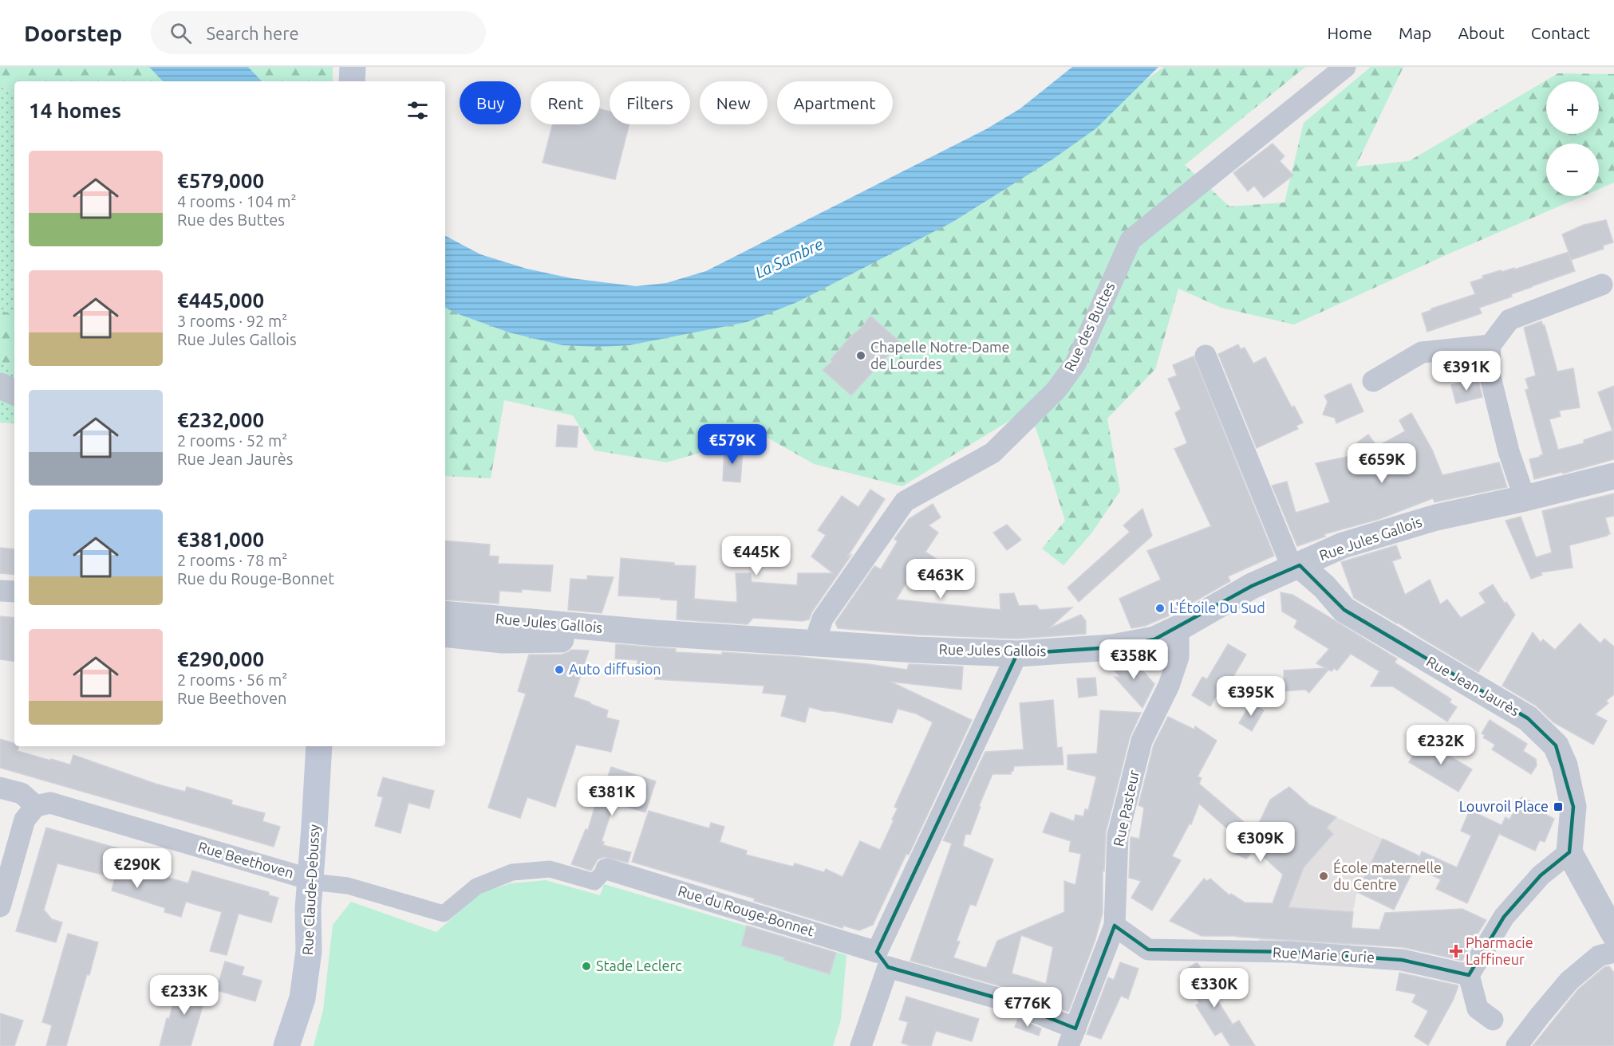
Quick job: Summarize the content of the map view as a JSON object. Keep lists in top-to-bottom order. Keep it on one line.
{"streets":{"main road":["Rue Claude-Debussy"],"street":["Rue des Buttes","Rue Jules Gallois","Rue Jean Jaurès","Rue Pasteur","Rue Beethoven","Rue du Rouge-Bonnet","Rue Marie Curie"]},"crossings":[["Rue des Buttes","Rue Jules Gallois"],["Rue Jules Gallois","Rue Jean Jaurès"],["Rue Jules Gallois","Rue Pasteur"],["Rue Pasteur","Rue du Rouge-Bonnet"],["Rue Pasteur","Rue Marie Curie"],["Rue Beethoven","Rue Claude-Debussy"],["Rue Beethoven","Rue du Rouge-Bonnet"],["Rue Claude-Debussy","Rue du Rouge-Bonnet"]],"water":["La Sambre"],"places":{"other":["Chapelle Notre-Dame de Lourdes","L'Étoile Du Sud","Auto diffusion","École maternelle du Centre","Stade Leclerc"],"transit":["Louvroil Place"],"health":["Pharmacie Laffineur"]},"page":{"header":"Doorstep","search":"Search here","nav":["Home","Map","About","Contact"],"map_buttons":["+","−"],"chip":["Buy","Rent","Filters","New","Apartment"],"heading":"14 homes","list":[{"name":"€579,000","note":"4 rooms · 104 m² · Rue des Buttes"},{"name":"€445,000","note":"3 rooms · 92 m² · Rue Jules Gallois"},{"name":"€232,000","note":"2 rooms · 52 m² · Rue Jean Jaurès"},{"name":"€381,000","note":"2 rooms · 78 m² · Rue du Rouge-Bonnet"},{"name":"€290,000","note":"2 rooms · 56 m² · Rue Beethoven"}],"price":["€391K","€579K","€659K","€445K","€463K","€358K","€395K","€232K","€381K","€309K","€290K","€330K","€233K","€776K"]}}
